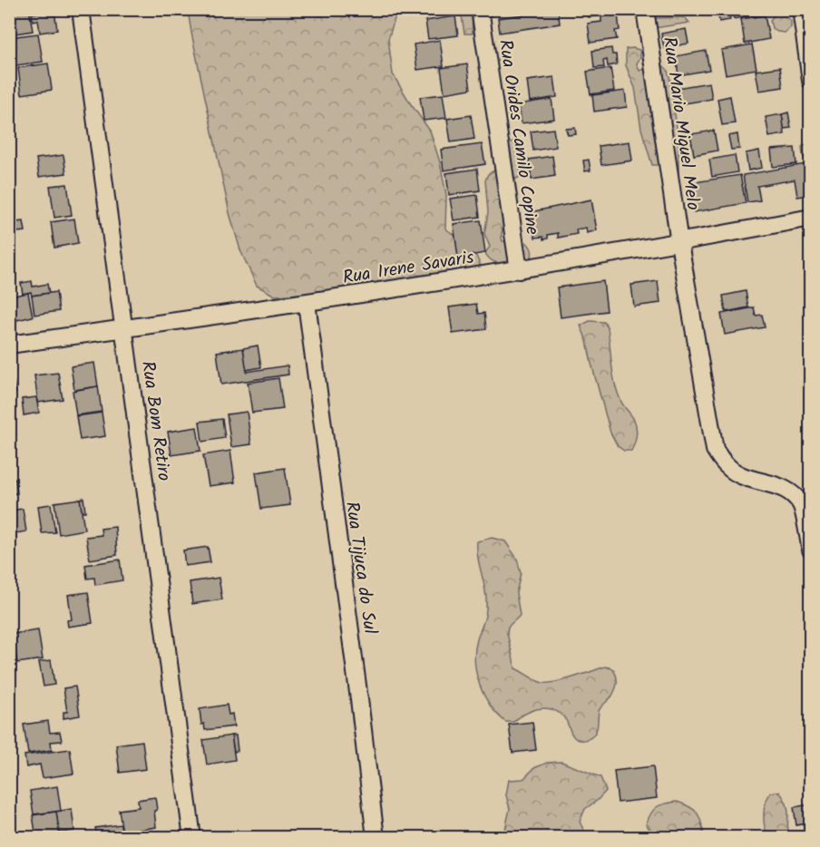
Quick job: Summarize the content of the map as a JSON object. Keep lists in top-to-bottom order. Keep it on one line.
{"streets":{"street":["Rua Mario Miguel Melo","Rua Orides Camilo Copine","Rua Irene Savaris","Rua Bom Retiro","Rua Tijuca do Sul"]},"crossings":[["Rua Mario Miguel Melo","Rua Irene Savaris"],["Rua Orides Camilo Copine","Rua Irene Savaris"],["Rua Irene Savaris","Rua Bom Retiro"],["Rua Irene Savaris","Rua Tijuca do Sul"]]}
